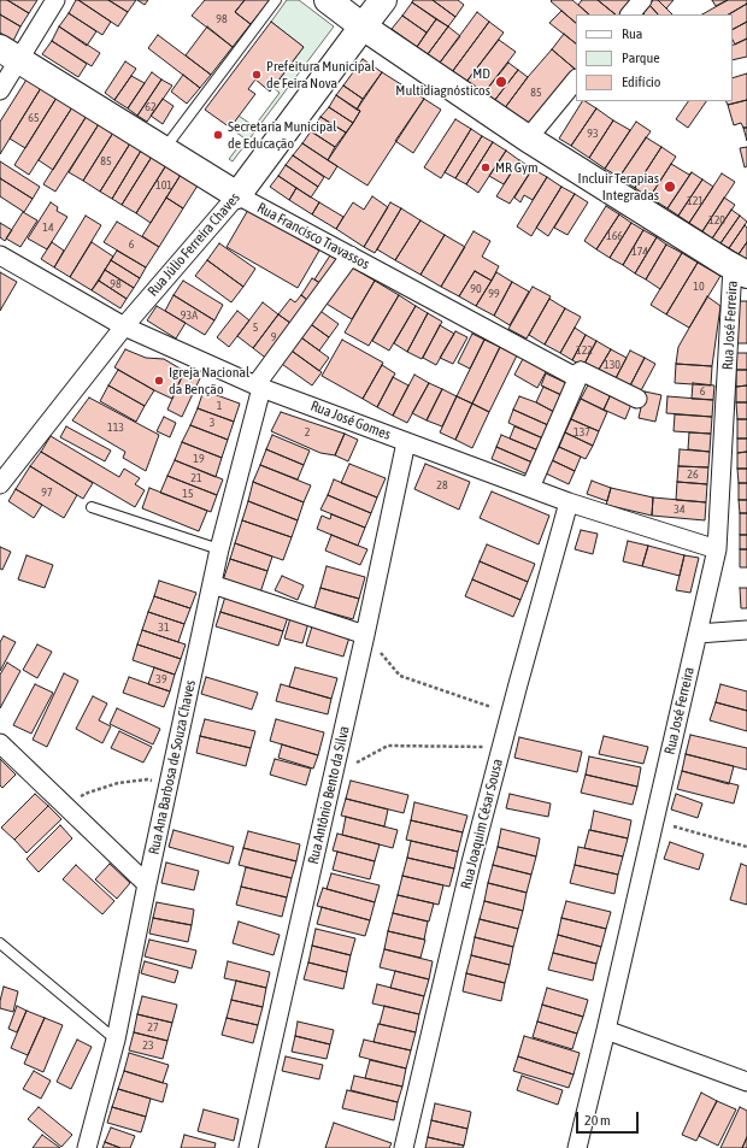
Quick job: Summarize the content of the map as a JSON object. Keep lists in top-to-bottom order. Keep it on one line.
{"streets":{"street":["Rua Francisco Travassos","Rua Júlio Ferreira Chaves","Rua José Ferreira","Rua José Gomes","Rua Ana Barbosa de Souza Chaves","Rua Antônio Bento da Silva","Rua Joaquim César Sousa"]},"crossings":[["Rua Francisco Travassos","Rua Júlio Ferreira Chaves"],["Rua Júlio Ferreira Chaves","Rua José Gomes"],["Rua José Ferreira","Rua José Gomes"],["Rua José Gomes","Rua Ana Barbosa de Souza Chaves"],["Rua José Gomes","Rua Antônio Bento da Silva"],["Rua José Gomes","Rua Joaquim César Sousa"]],"places":["Prefeitura Municipal de Feira Nova","MD Multidiagnósticos","Secretaria Municipal de Educação","MR Gym","Incluir Terapias Integradas","Igreja Nacional da Benção"],"house_numbers":["98","85","62","65","93","85","101","121","120","14","166","6","174","98","10","90","99","93A","5","9","122","130","6","1","3","113","2","137","19","26","21","28","97","15","34","31","39","27","23"],"legend":["Rua","Parque","Edifício"],"scale_bar":"20 m"}
